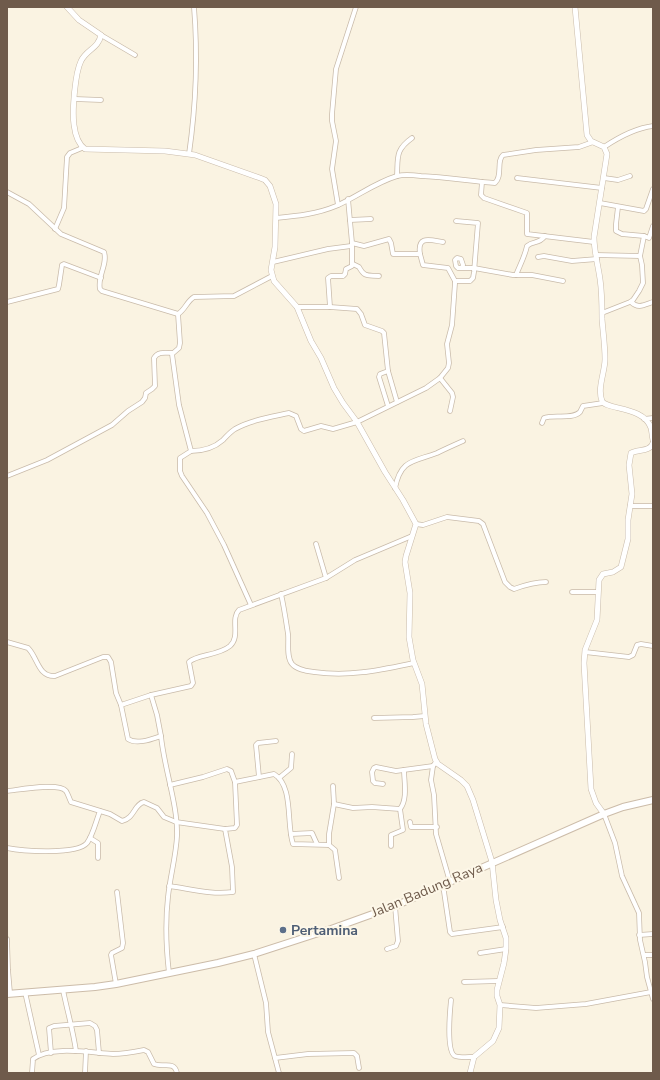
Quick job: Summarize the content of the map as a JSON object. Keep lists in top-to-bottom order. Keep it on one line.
{"streets":{"main road":["Jalan Badung Raya"]},"places":["Pertamina"]}
